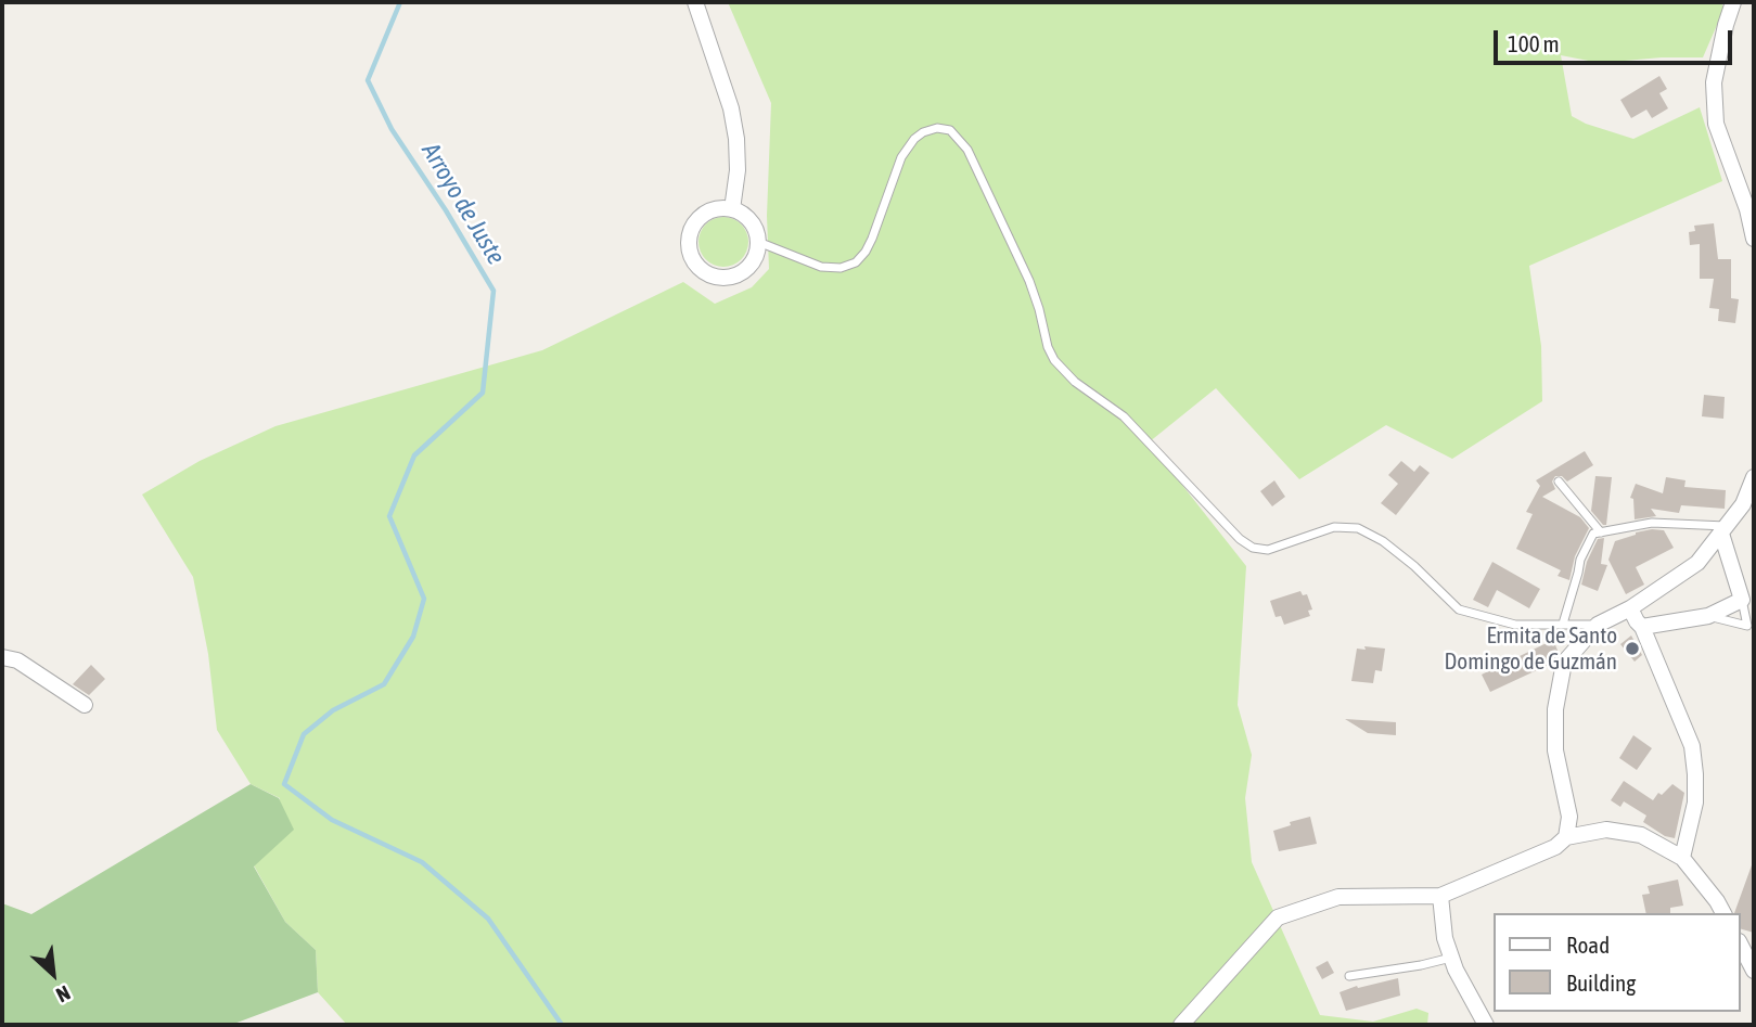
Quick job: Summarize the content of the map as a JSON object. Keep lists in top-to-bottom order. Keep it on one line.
{"water":["Arroyo de Juste"],"places":["Ermita de Santo Domingo de Guzmán"],"legend":["Road","Building"],"scale_bar":"100 m","north":"bottom right"}
